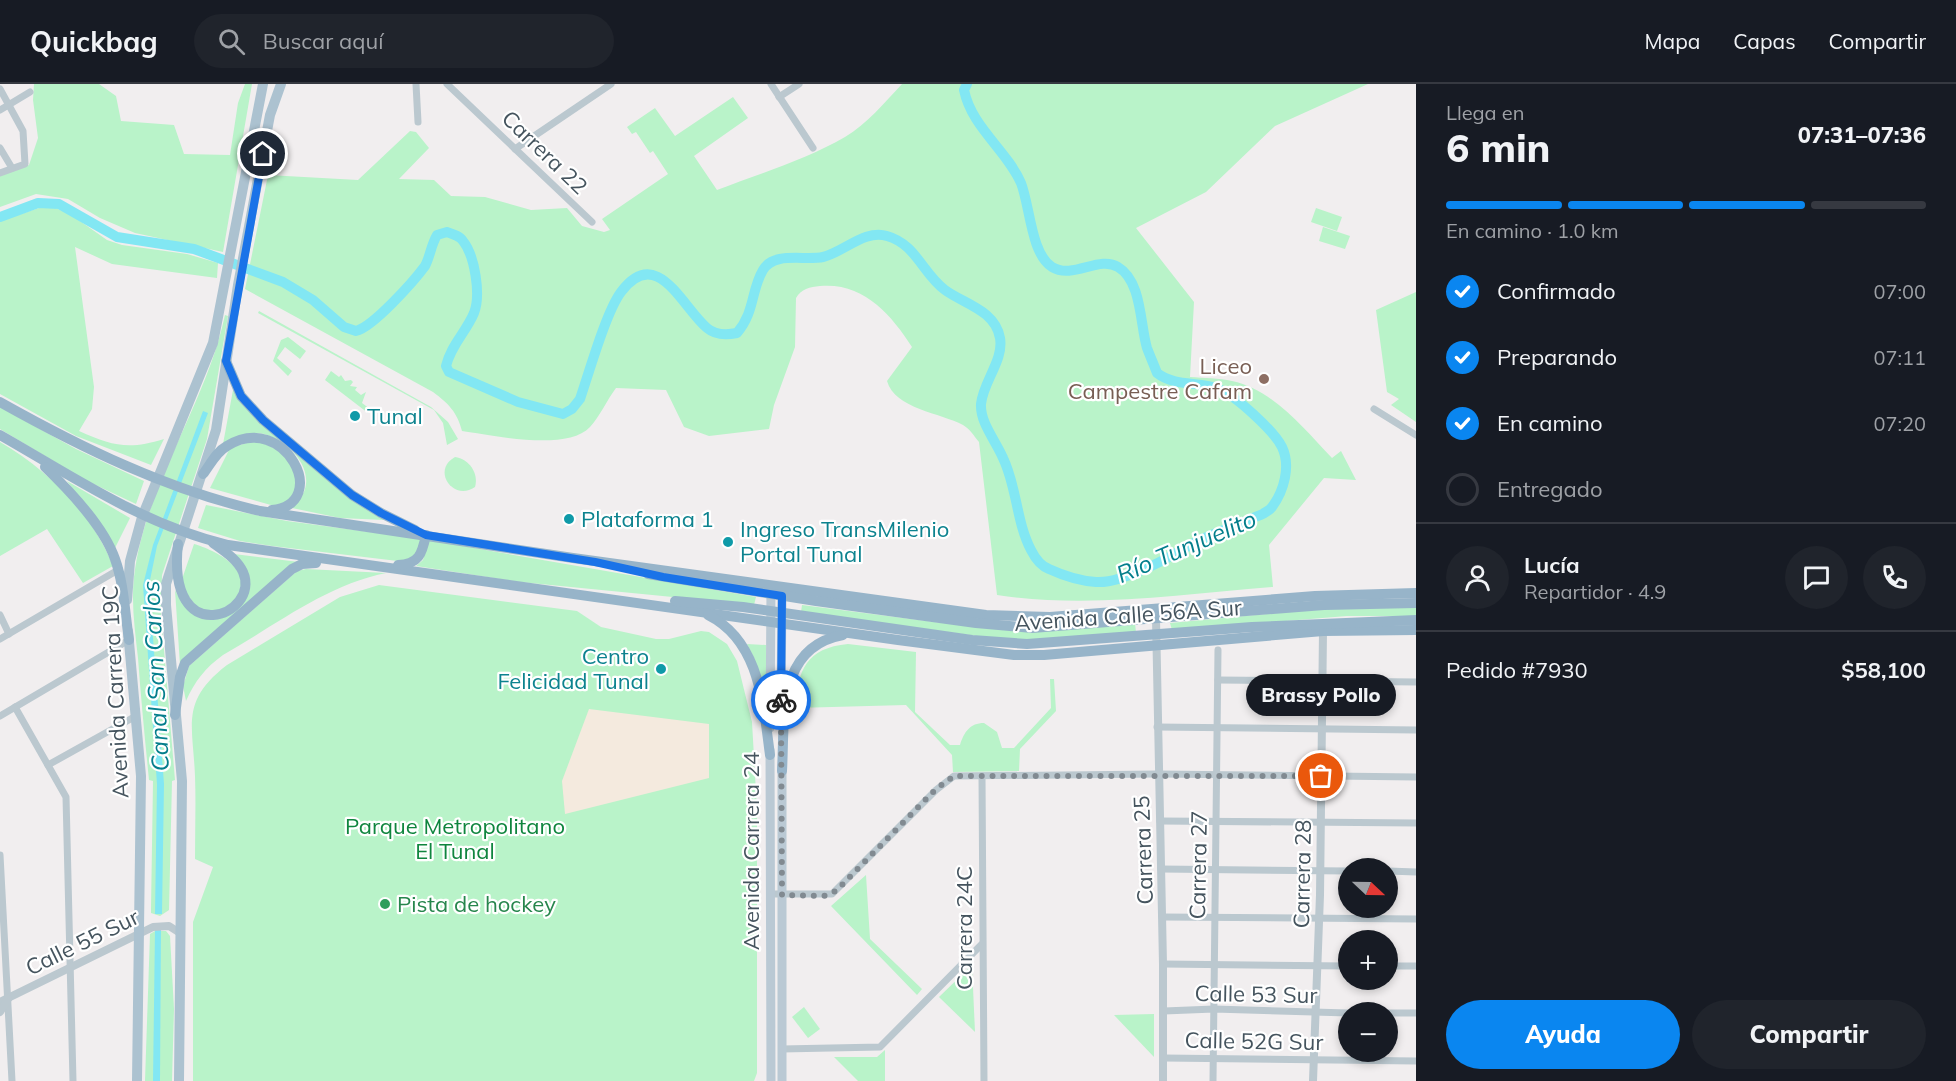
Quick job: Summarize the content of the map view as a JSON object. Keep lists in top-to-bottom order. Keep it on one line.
{"streets":{"highway":["Avenida Calle 56A Sur"],"main road":["Avenida Carrera 19C","Avenida Carrera 24"],"street":["Carrera 22","Carrera 25","Carrera 27","Carrera 28","Carrera 24C","Calle 55 Sur","Calle 53 Sur","Calle 52G Sur"]},"crossings":[["Avenida Calle 56A Sur","Carrera 25"],["Avenida Calle 56A Sur","Avenida Carrera 24"],["Avenida Calle 56A Sur","Carrera 28"],["Avenida Carrera 19C","Calle 55 Sur"],["Carrera 25","Calle 53 Sur"],["Carrera 25","Calle 52G Sur"],["Carrera 27","Calle 53 Sur"],["Carrera 27","Calle 52G Sur"],["Carrera 28","Calle 53 Sur"],["Carrera 28","Calle 52G Sur"]],"water":["Río Tunjuelito","Canal San Carlos"],"parks":["Parque Metropolitano El Tunal"],"places":["Liceo Campestre Cafam","Tunal","Plataforma 1","Ingreso TransMilenio Portal Tunal","Centro Felicidad Tunal","Brassy Pollo","Pista de hockey"],"north":"right","page":{"header":"Quickbag","search":"Buscar aquí","nav":["Mapa","Capas","Compartir"],"heading":["6 min","Llega en","07:31–07:36"],"panel":["Lucía","Repartidor · 4.9","Pedido #7930","$58,100"],"bar":"En camino · 1.0 km","list":[["Confirmado","07:00"],["Preparando","07:11"],["En camino","07:20"],"Entregado"],"bubble":"Brassy Pollo","map_buttons":["+","−"],"buttons":["Ayuda","Compartir"]}}
